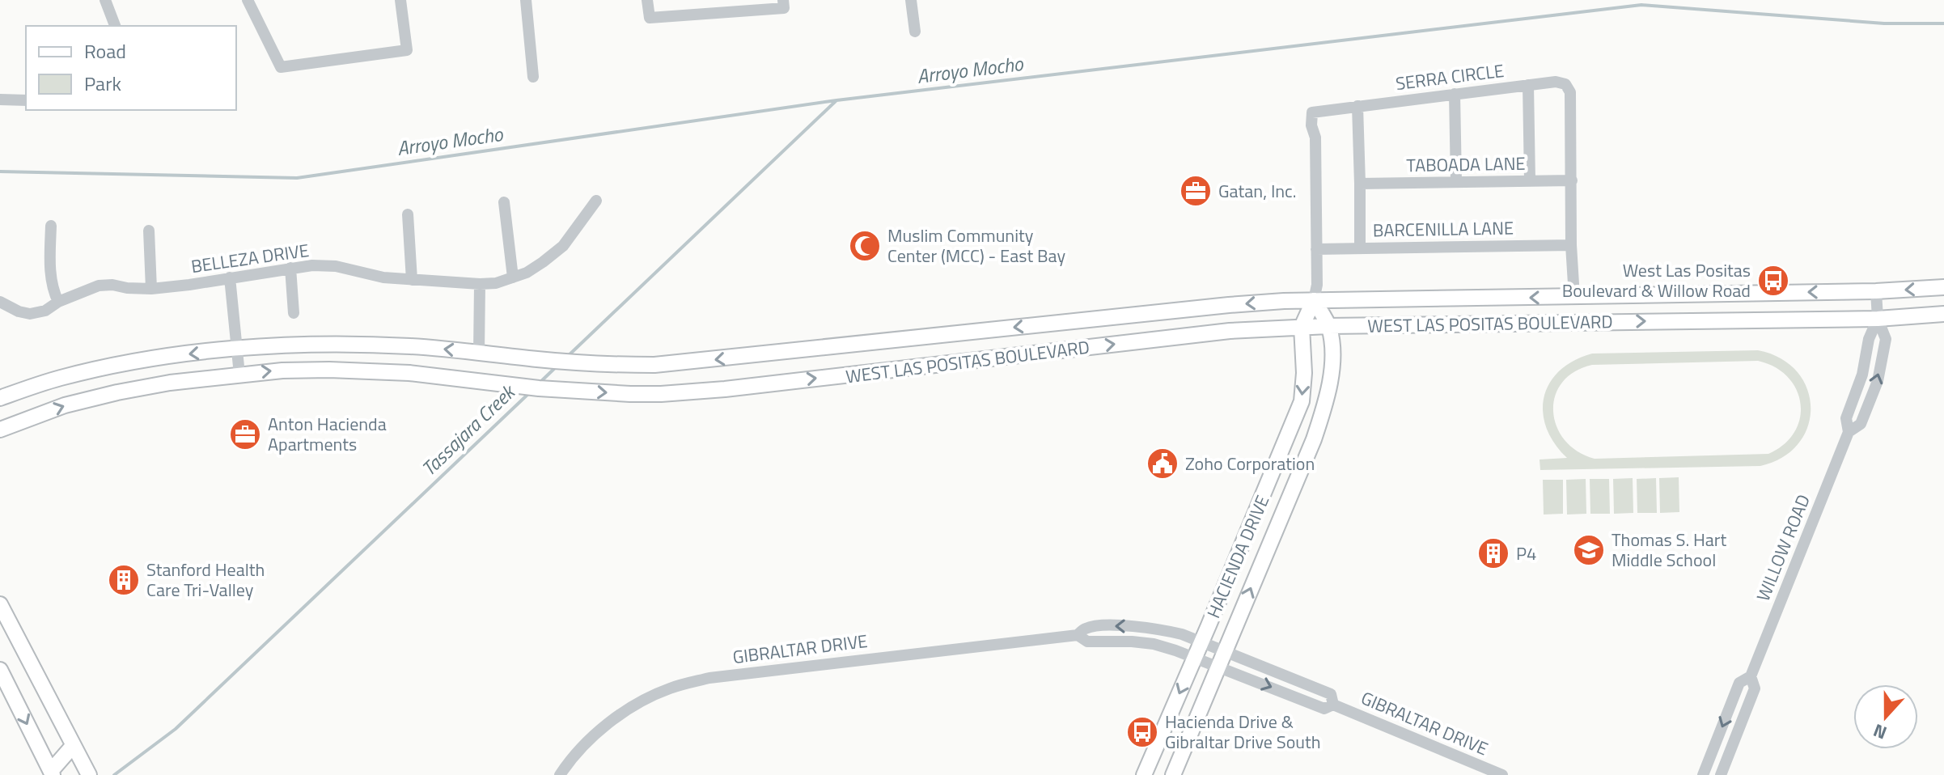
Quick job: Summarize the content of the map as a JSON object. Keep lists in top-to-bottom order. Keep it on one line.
{"streets":{"main road":["WEST LAS POSITAS BOULEVARD","HACIENDA DRIVE"],"street":["SERRA CIRCLE","TABOADA LANE","BARCENILLA LANE","BELLEZA DRIVE","WILLOW ROAD","GIBRALTAR DRIVE"]},"crossings":[["SERRA CIRCLE","TABOADA LANE"],["SERRA CIRCLE","BARCENILLA LANE"],["SERRA CIRCLE","WEST LAS POSITAS BOULEVARD"],["SERRA CIRCLE","HACIENDA DRIVE"],["WEST LAS POSITAS BOULEVARD","WILLOW ROAD"],["WEST LAS POSITAS BOULEVARD","HACIENDA DRIVE"],["HACIENDA DRIVE","GIBRALTAR DRIVE"]],"water":["Arroyo Mocho","Tassajara Creek"],"places":{"office":["Gatan, Inc.","Anton Hacienda Apartments"],"mosque":["Muslim Community Center (MCC) - East Bay"],"bus stop":["West Las Positas Boulevard & Willow Road","Hacienda Drive & Gibraltar Drive South"],"public building":["Zoho Corporation"],"school or university":["Thomas S. Hart Middle School"],"building":["P4","Stanford Health Care Tri-Valley"]},"legend":["Road","Park"],"north":"bottom"}
